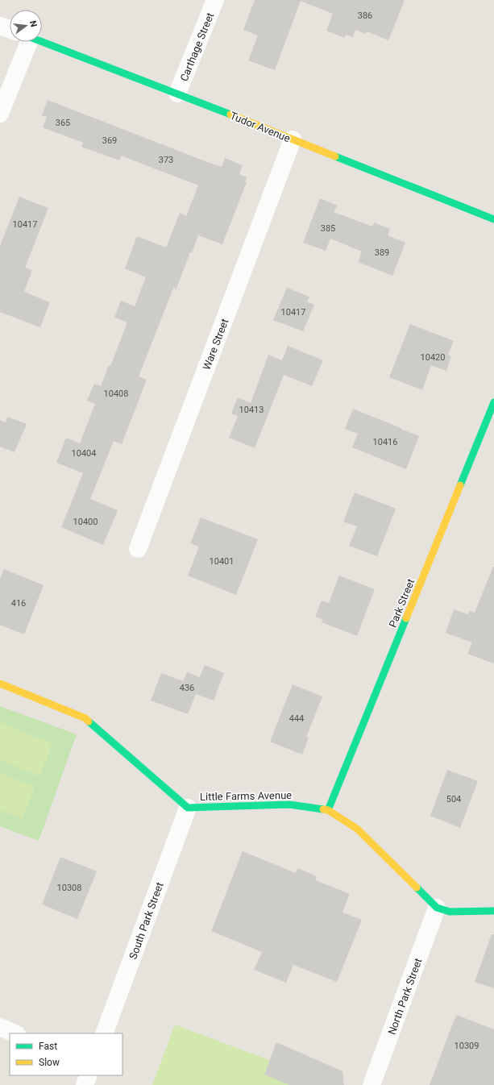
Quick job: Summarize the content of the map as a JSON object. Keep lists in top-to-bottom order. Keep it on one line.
{"streets":{"street":["Carthage Street","Tudor Avenue","Ware Street","Park Street","Little Farms Avenue","South Park Street","North Park Street"]},"crossings":[["Carthage Street","Tudor Avenue"],["Tudor Avenue","Ware Street"],["Park Street","Little Farms Avenue"],["Little Farms Avenue","South Park Street"],["Little Farms Avenue","North Park Street"]],"house_numbers":["386","365","369","373","10417","385","389","10417","10420","10408","10413","10416","10404","10400","10401","416","436","444","504","10308","10309"],"legend":["Fast","Slow"],"north":"right"}
